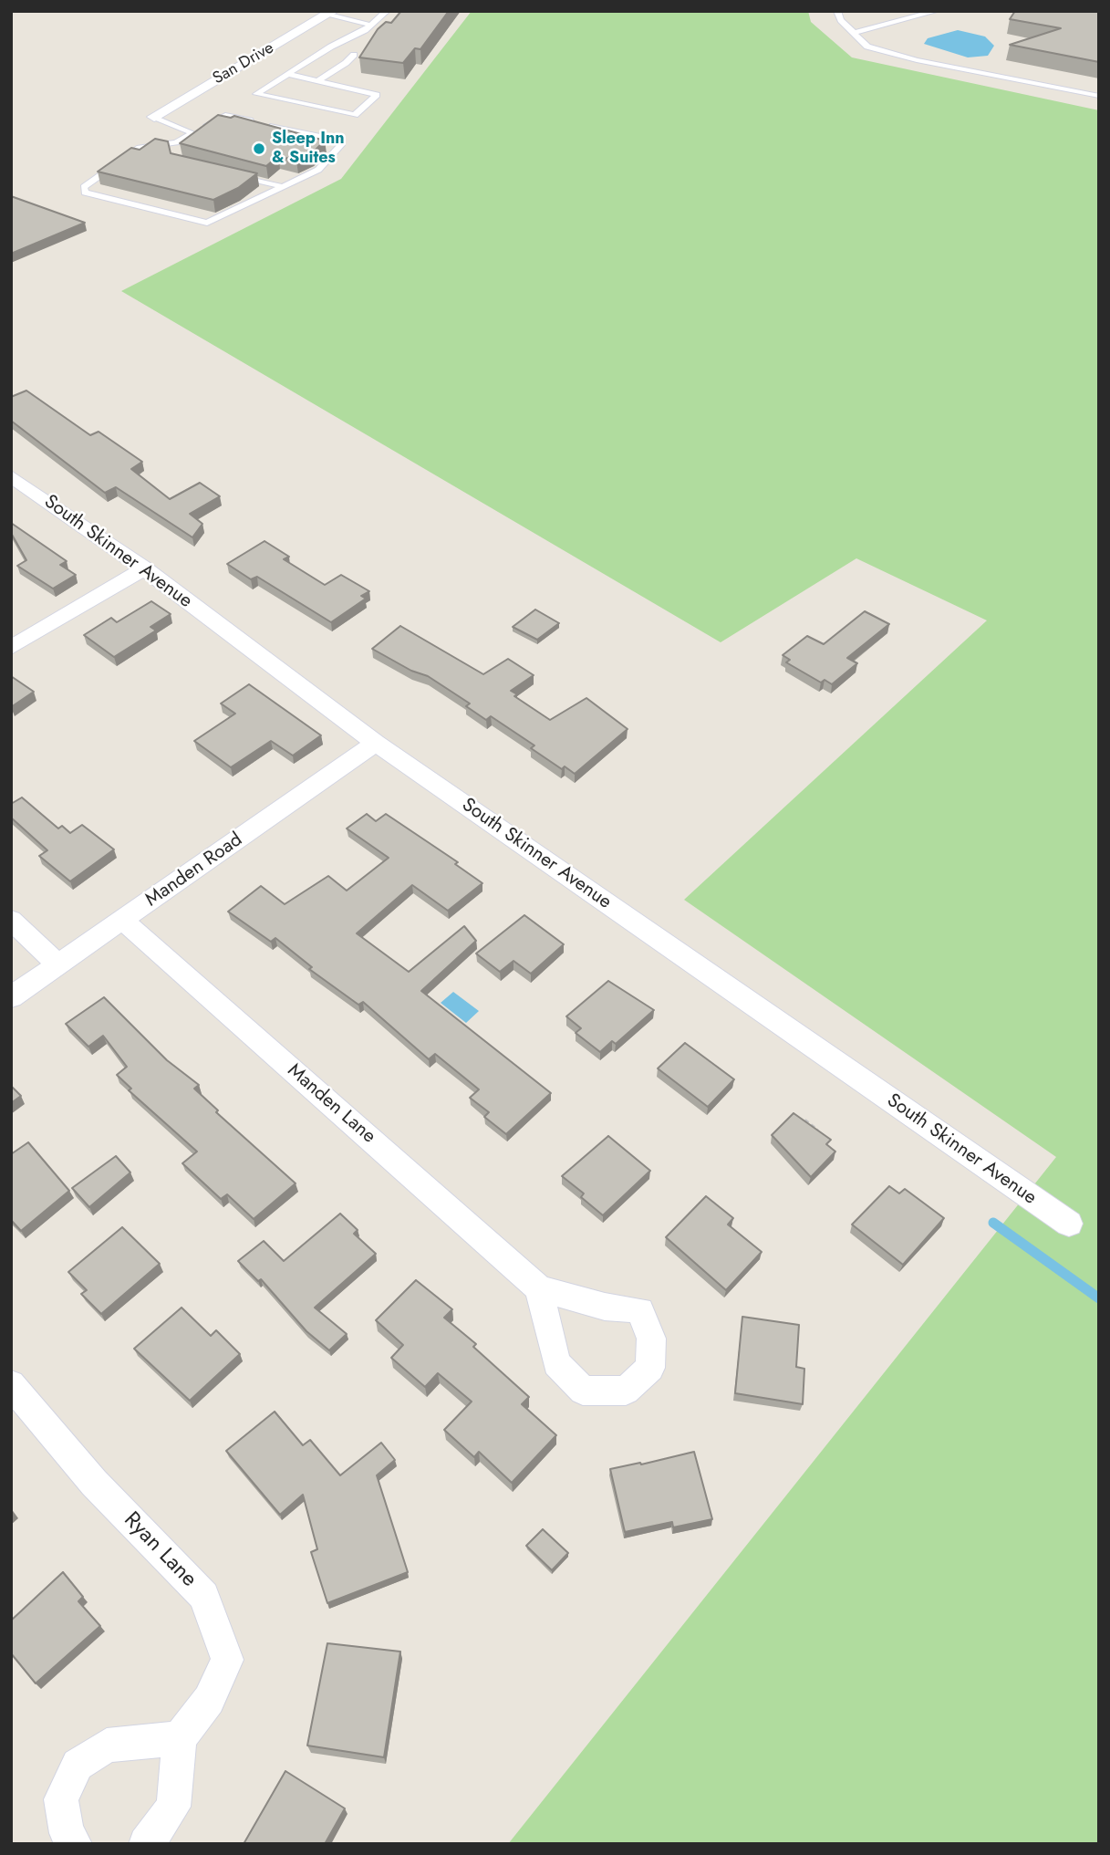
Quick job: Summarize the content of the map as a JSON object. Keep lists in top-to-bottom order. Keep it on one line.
{"streets":{"street":["San Drive","South Skinner Avenue","Manden Road","Manden Lane","Ryan Lane"]},"crossings":[["South Skinner Avenue","Manden Road"],["Manden Road","Manden Lane"]],"places":["Sleep Inn & Suites"]}
